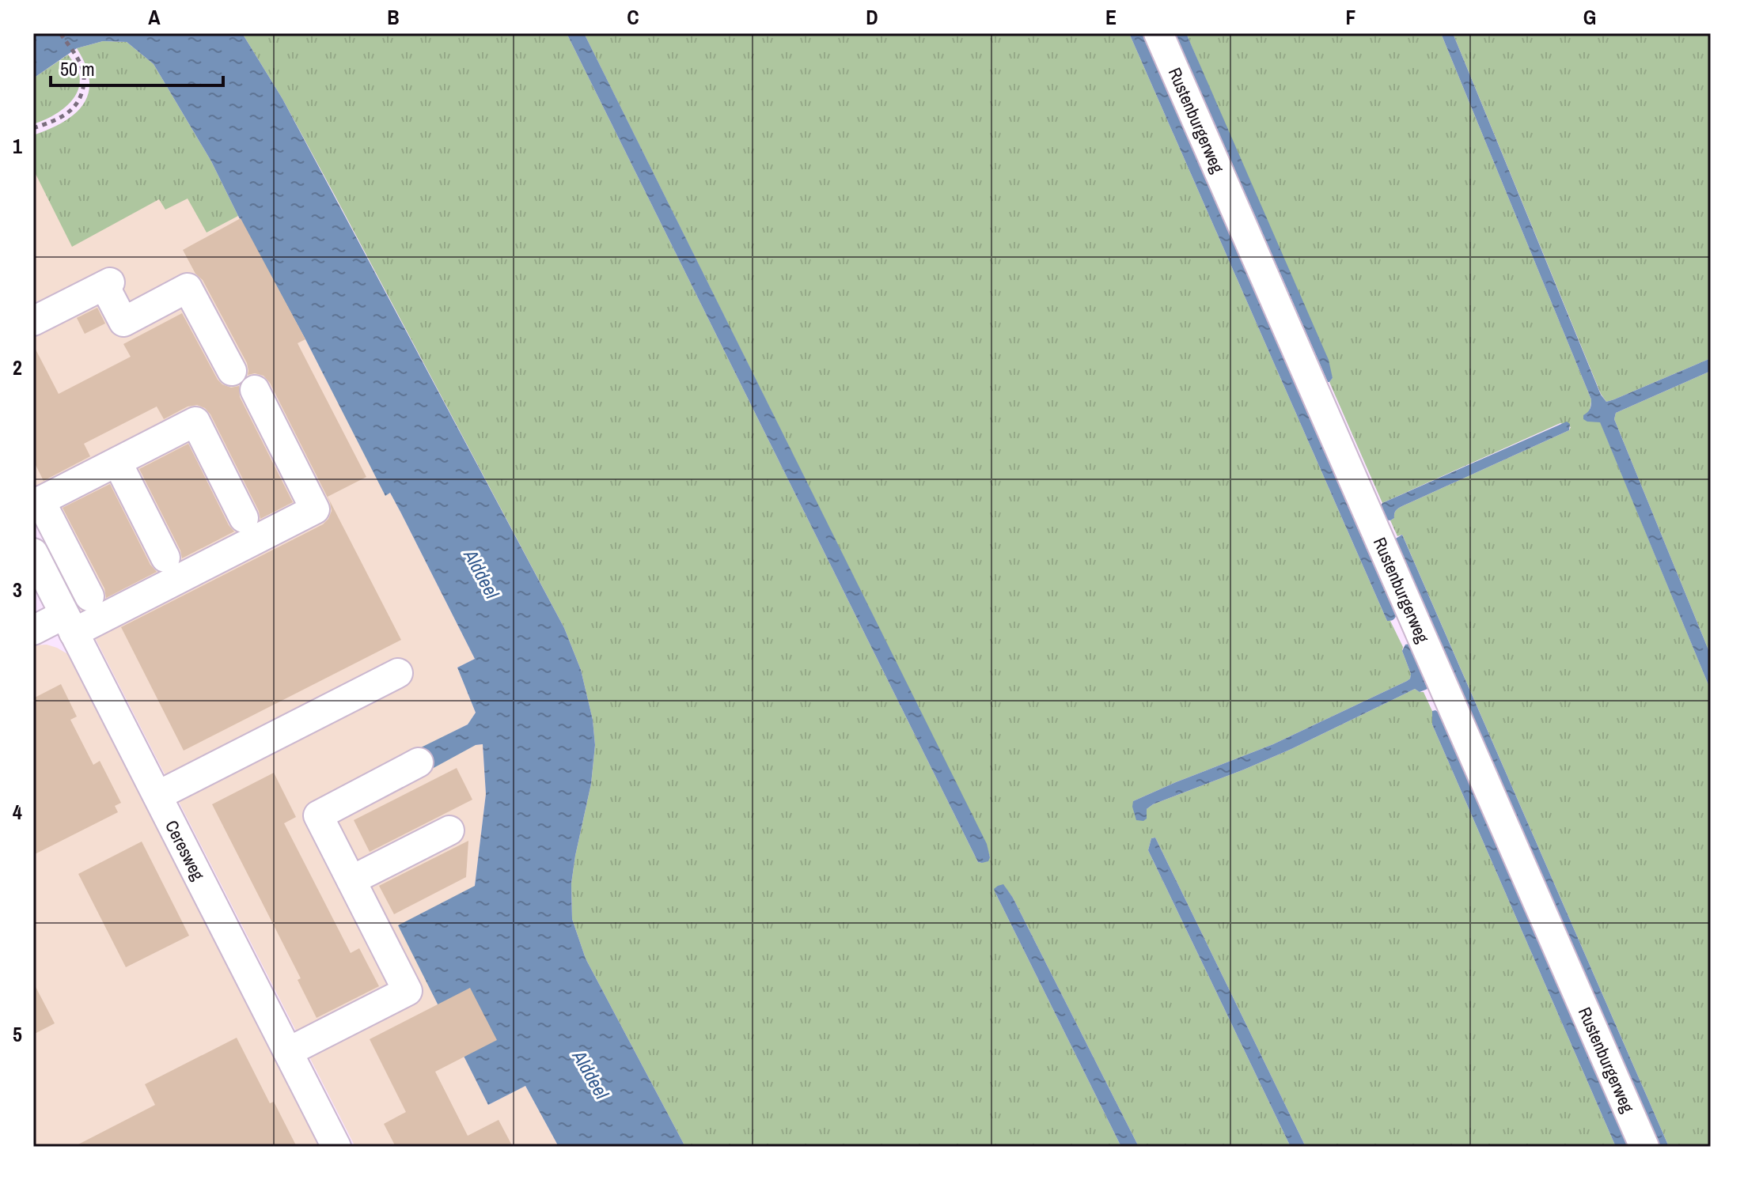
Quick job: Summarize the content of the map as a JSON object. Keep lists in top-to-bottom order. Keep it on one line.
{"streets":{"street":["Rustenburgerweg","Ceresweg"]},"water":["Alddeel"],"scale_bar":"50 m","grid":{"columns":["A","B","C","D","E","F","G"],"rows":["1","2","3","4","5"]}}
